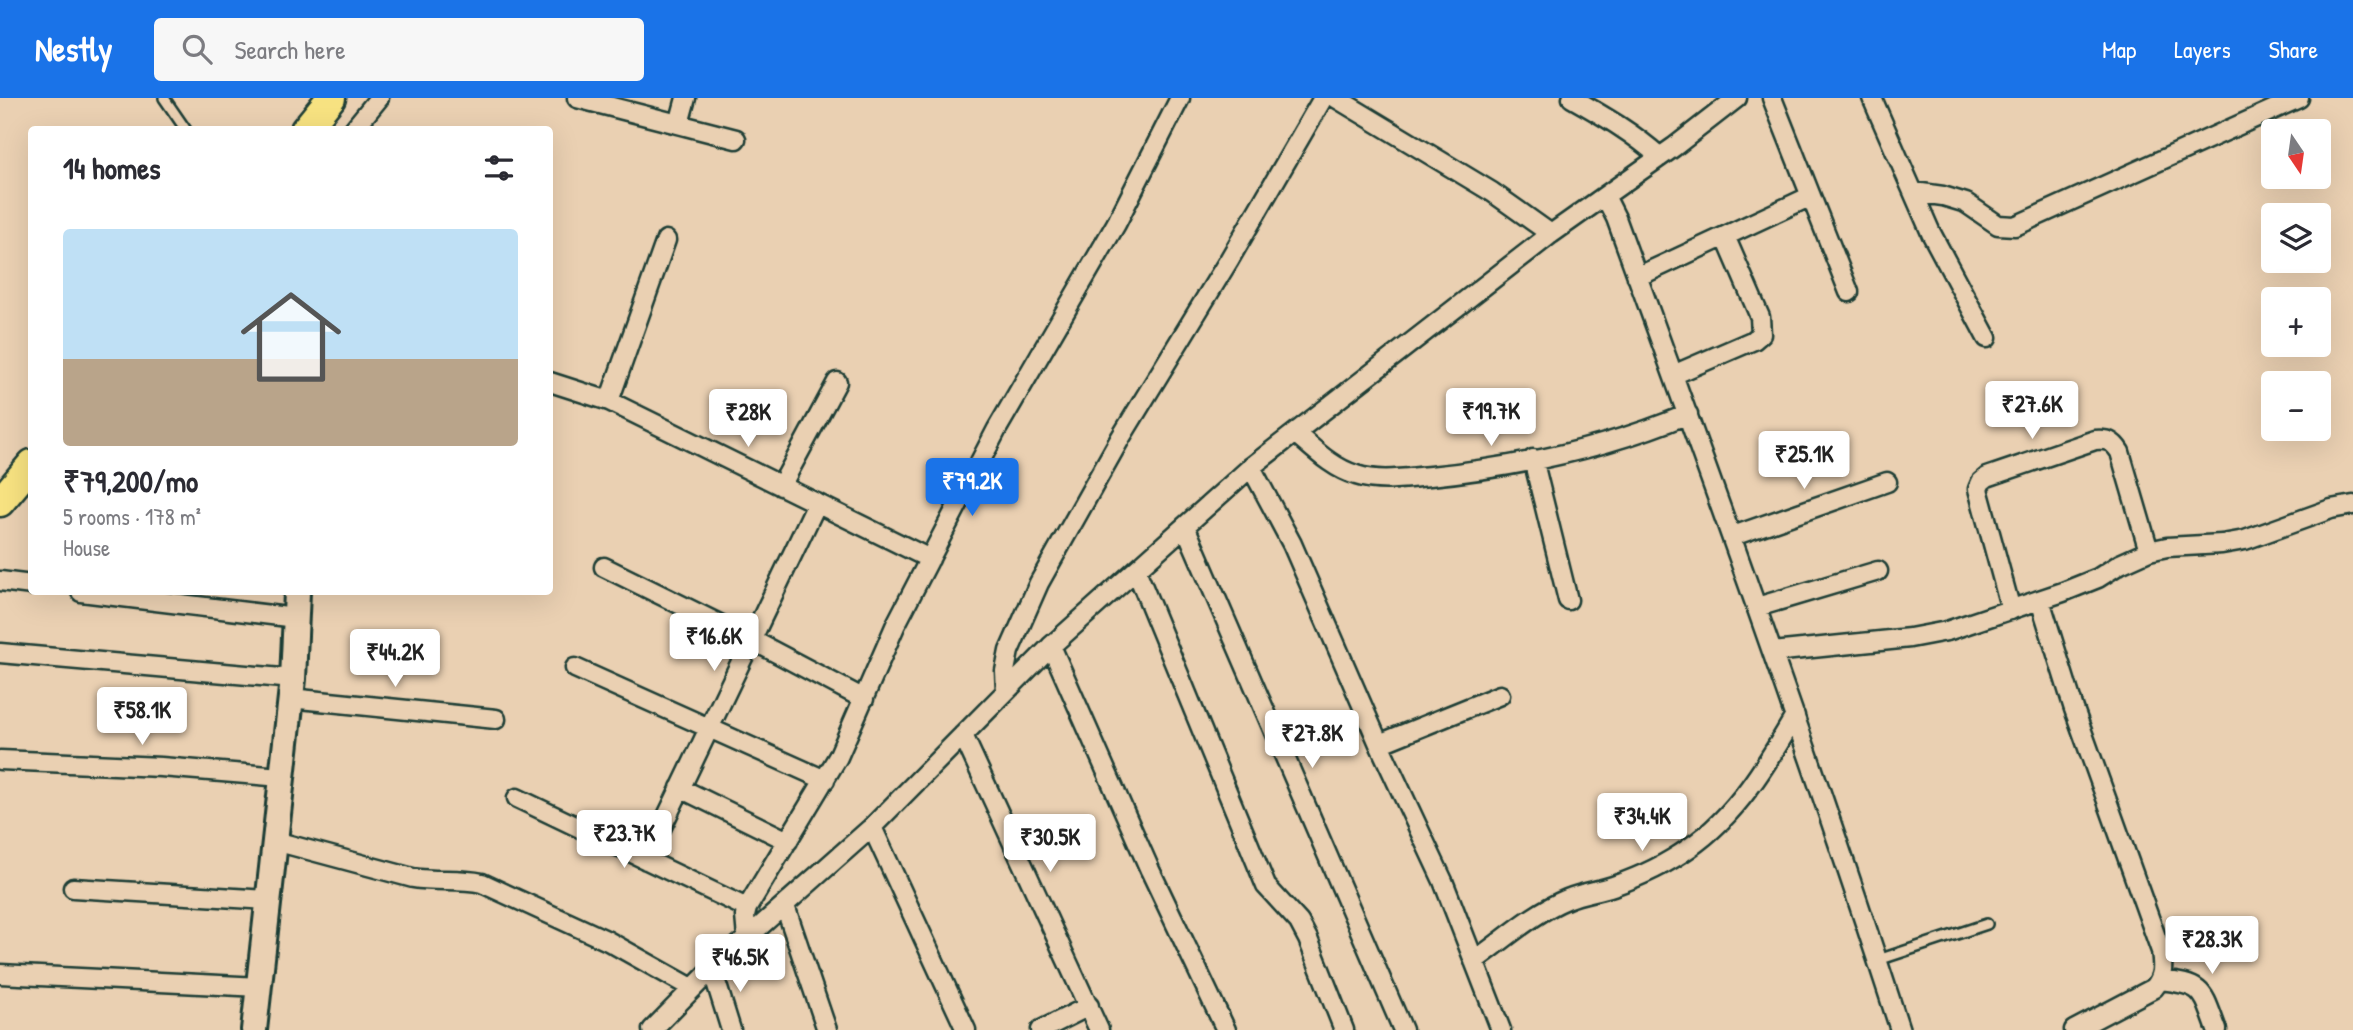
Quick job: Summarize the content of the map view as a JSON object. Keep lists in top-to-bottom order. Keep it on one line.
{"north":"bottom","page":{"header":"Nestly","search":"Search here","nav":["Map","Layers","Share"],"map_buttons":["+","−"],"heading":"14 homes","list":[{"name":"₹79,200/mo","note":"5 rooms · 178 m² · House"}],"price":["₹27.6K","₹19.7K","₹28K","₹25.1K","₹79.2K","₹16.6K","₹44.2K","₹58.1K","₹27.8K","₹34.4K","₹23.7K","₹30.5K","₹28.3K","₹46.5K"]}}
